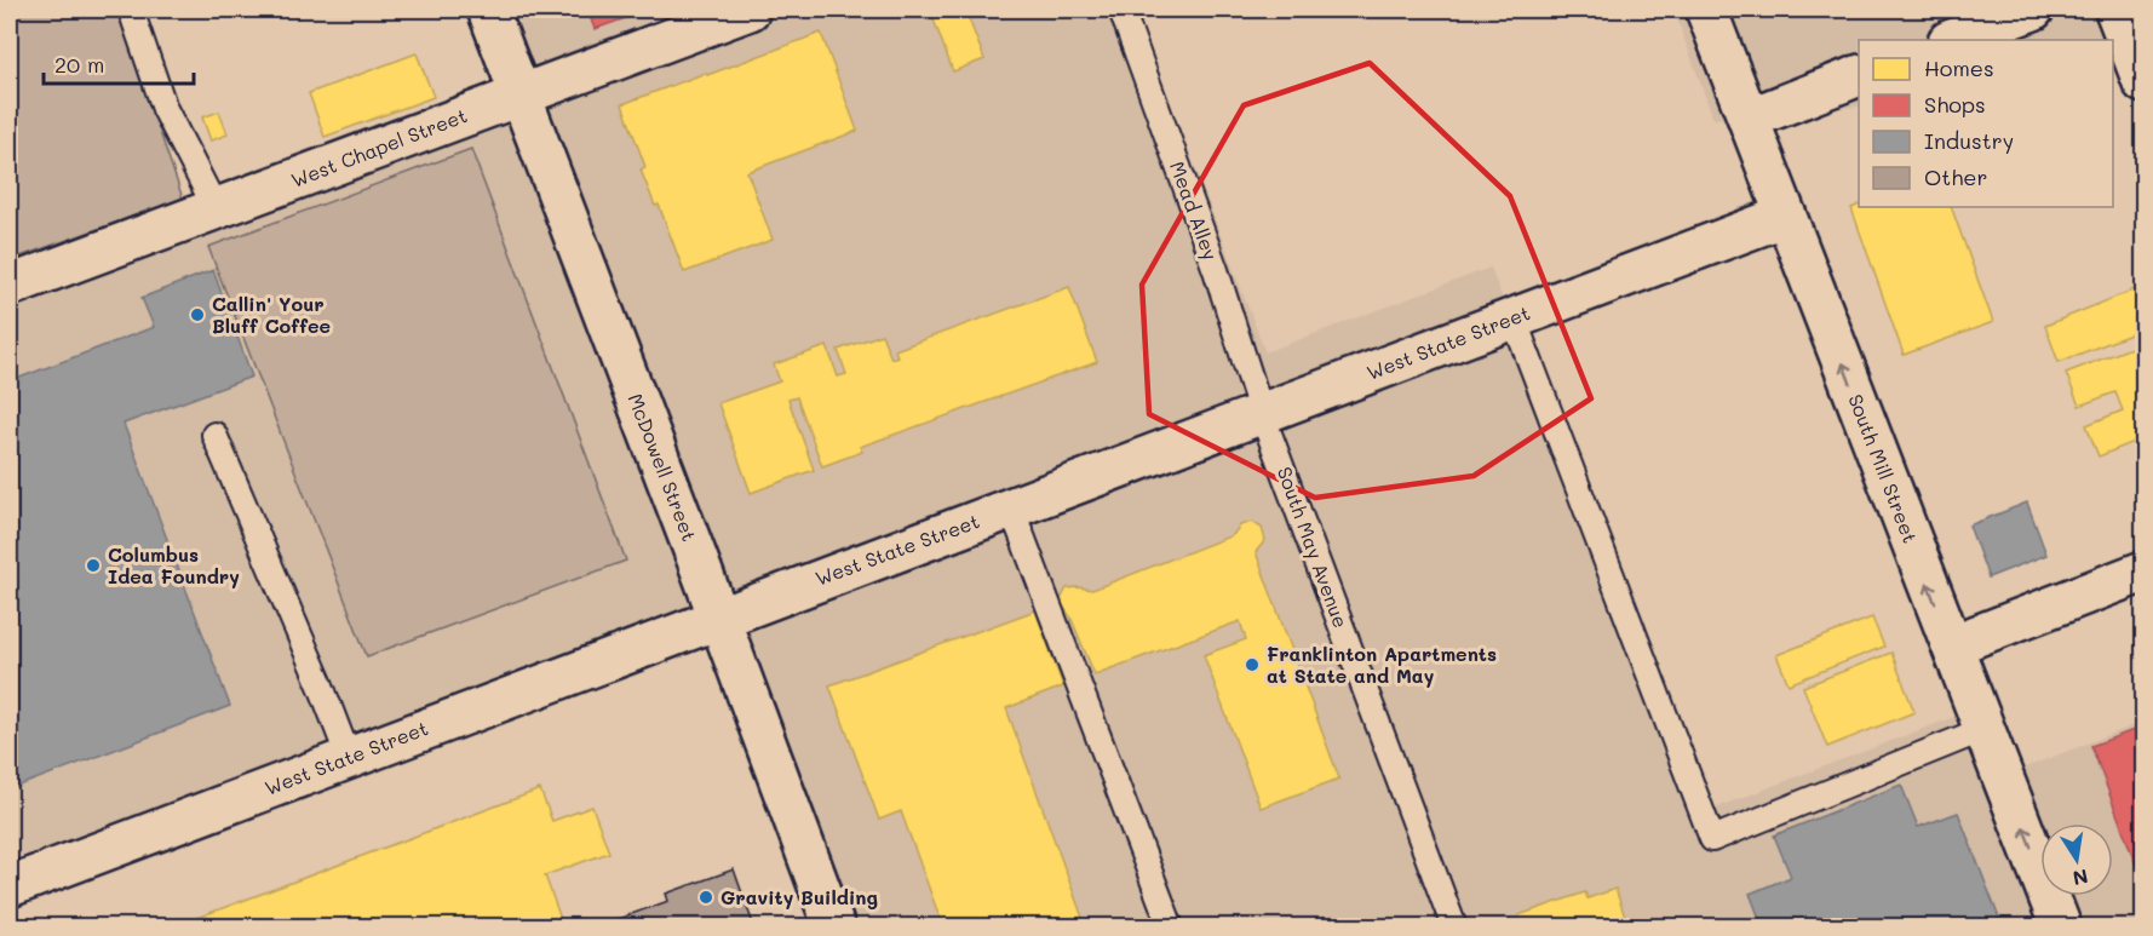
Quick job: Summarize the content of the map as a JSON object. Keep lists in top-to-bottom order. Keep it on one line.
{"streets":{"street":["West Chapel Street","West State Street","McDowell Street","South Mill Street"],"lane":["Mead Alley","South May Avenue"]},"crossings":[["West Chapel Street","McDowell Street"],["Mead Alley","West State Street"],["Mead Alley","South May Avenue"],["West State Street","McDowell Street"],["West State Street","South Mill Street"],["West State Street","South May Avenue"]],"one_way":["South Mill Street"],"places":["Callin' Your Bluff Coffee","Columbus Idea Foundry","Franklinton Apartments at State and May","Gravity Building"],"legend":["Homes","Shops","Industry","Other"],"scale_bar":"20 m","north":"bottom"}
